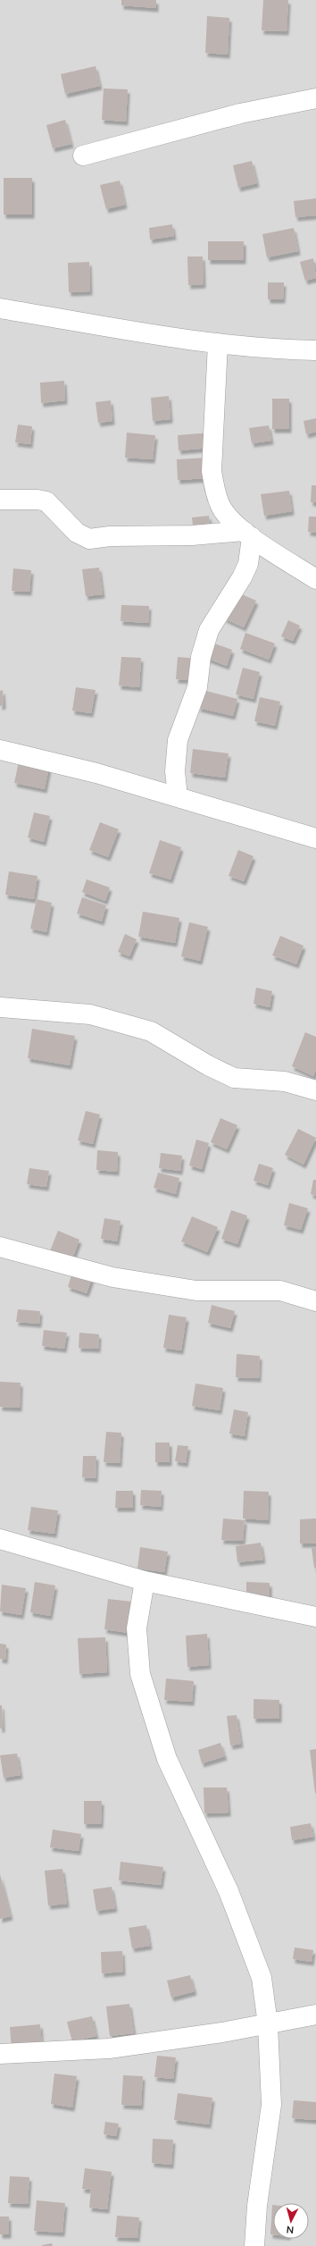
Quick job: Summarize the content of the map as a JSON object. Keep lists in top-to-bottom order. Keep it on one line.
{"north":"bottom"}
